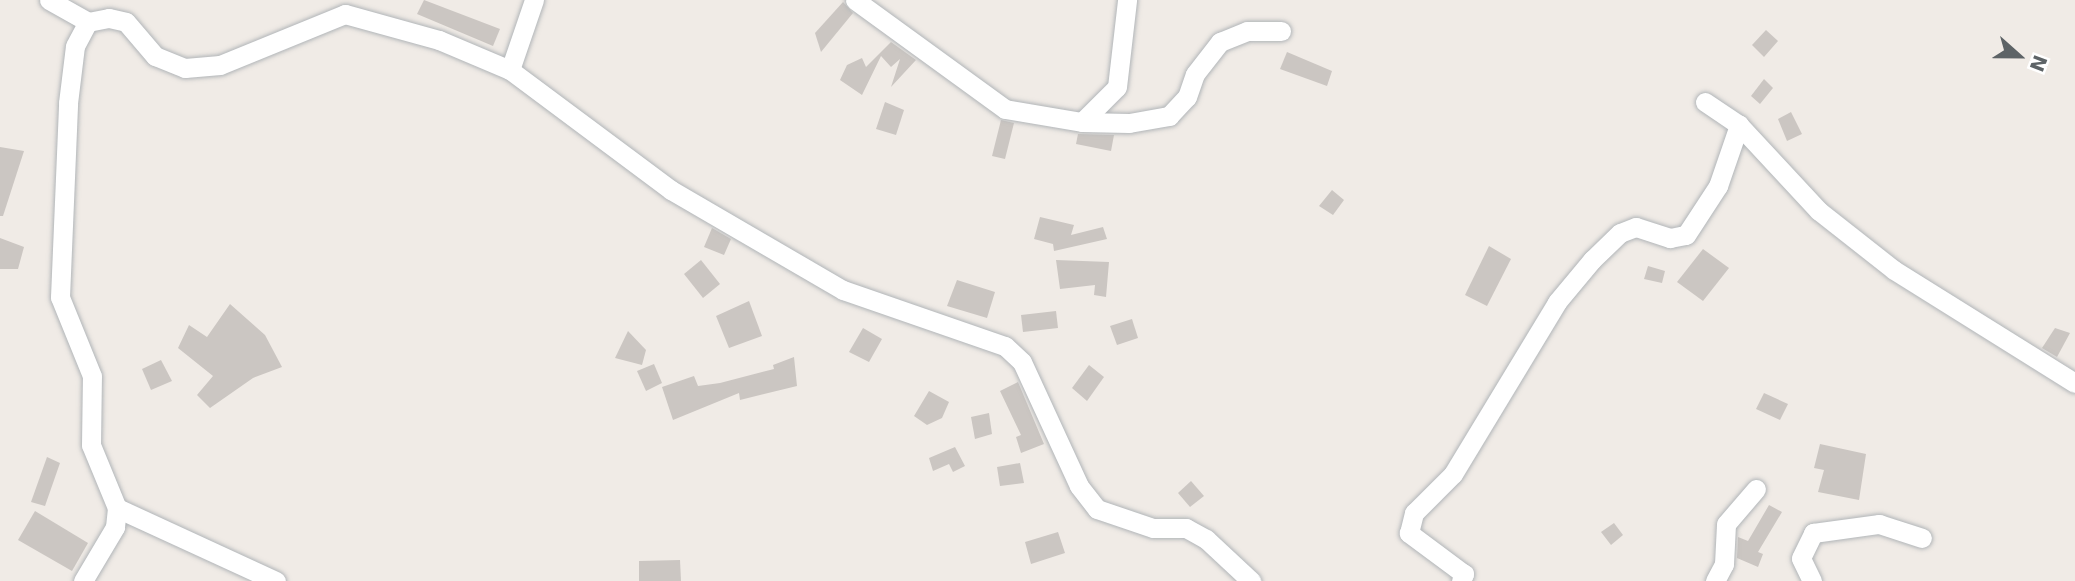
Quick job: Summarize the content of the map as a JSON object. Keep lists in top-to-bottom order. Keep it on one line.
{"north":"right"}
